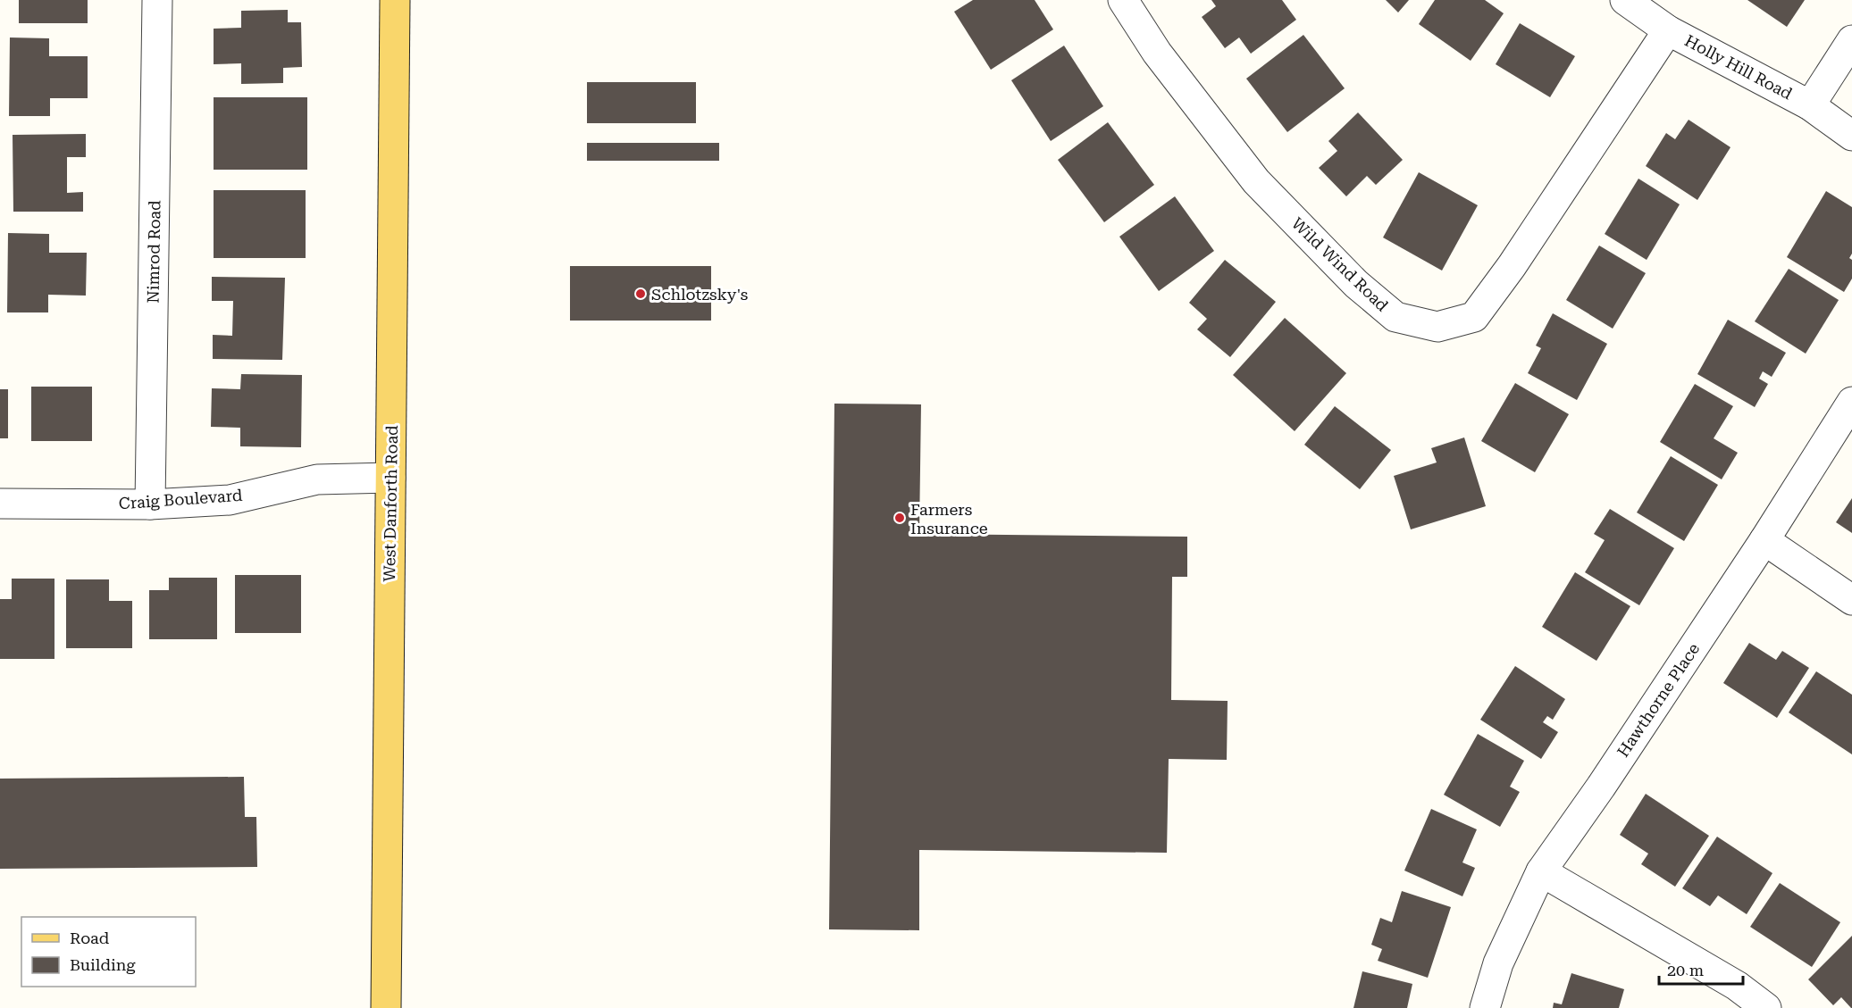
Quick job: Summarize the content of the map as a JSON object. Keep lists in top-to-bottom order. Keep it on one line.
{"streets":{"main road":["West Danforth Road"],"street":["Holly Hill Road","Nimrod Road","Wild Wind Road","Craig Boulevard","Hawthorne Place"]},"crossings":[["Holly Hill Road","Wild Wind Road"],["Nimrod Road","Craig Boulevard"],["Craig Boulevard","West Danforth Road"]],"places":["Schlotzsky's","Farmers Insurance"],"legend":["Road","Building"],"scale_bar":"20 m"}
